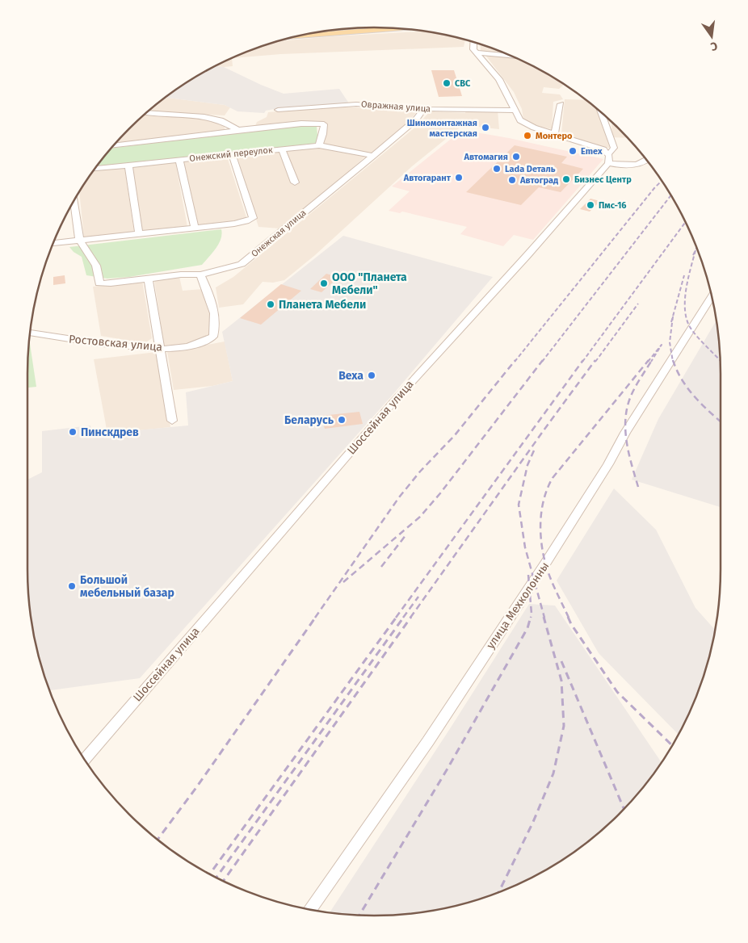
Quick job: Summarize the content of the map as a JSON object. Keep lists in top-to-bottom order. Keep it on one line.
{"streets":{"street":["Овражная улица","Онежский переулок","Онежская улица","Ростовская улица","Шоссейная улица","улица Мехколонны"]},"crossings":[["Овражная улица","Онежская улица"],["Онежский переулок","Онежская улица"],["Онежская улица","Ростовская улица"]],"places":["СВС","Шиномонтажная мастерская","Монтеро","Emex","Автомагия","Lada Dеталь","Автогарант","Бизнес Центр","Автоград","Пмс-16","ООО \"Планета Мебели\"","Планета Мебели","Веха","Беларусь","Пинскдрев","Большой мебельный базар"],"north":"bottom"}
